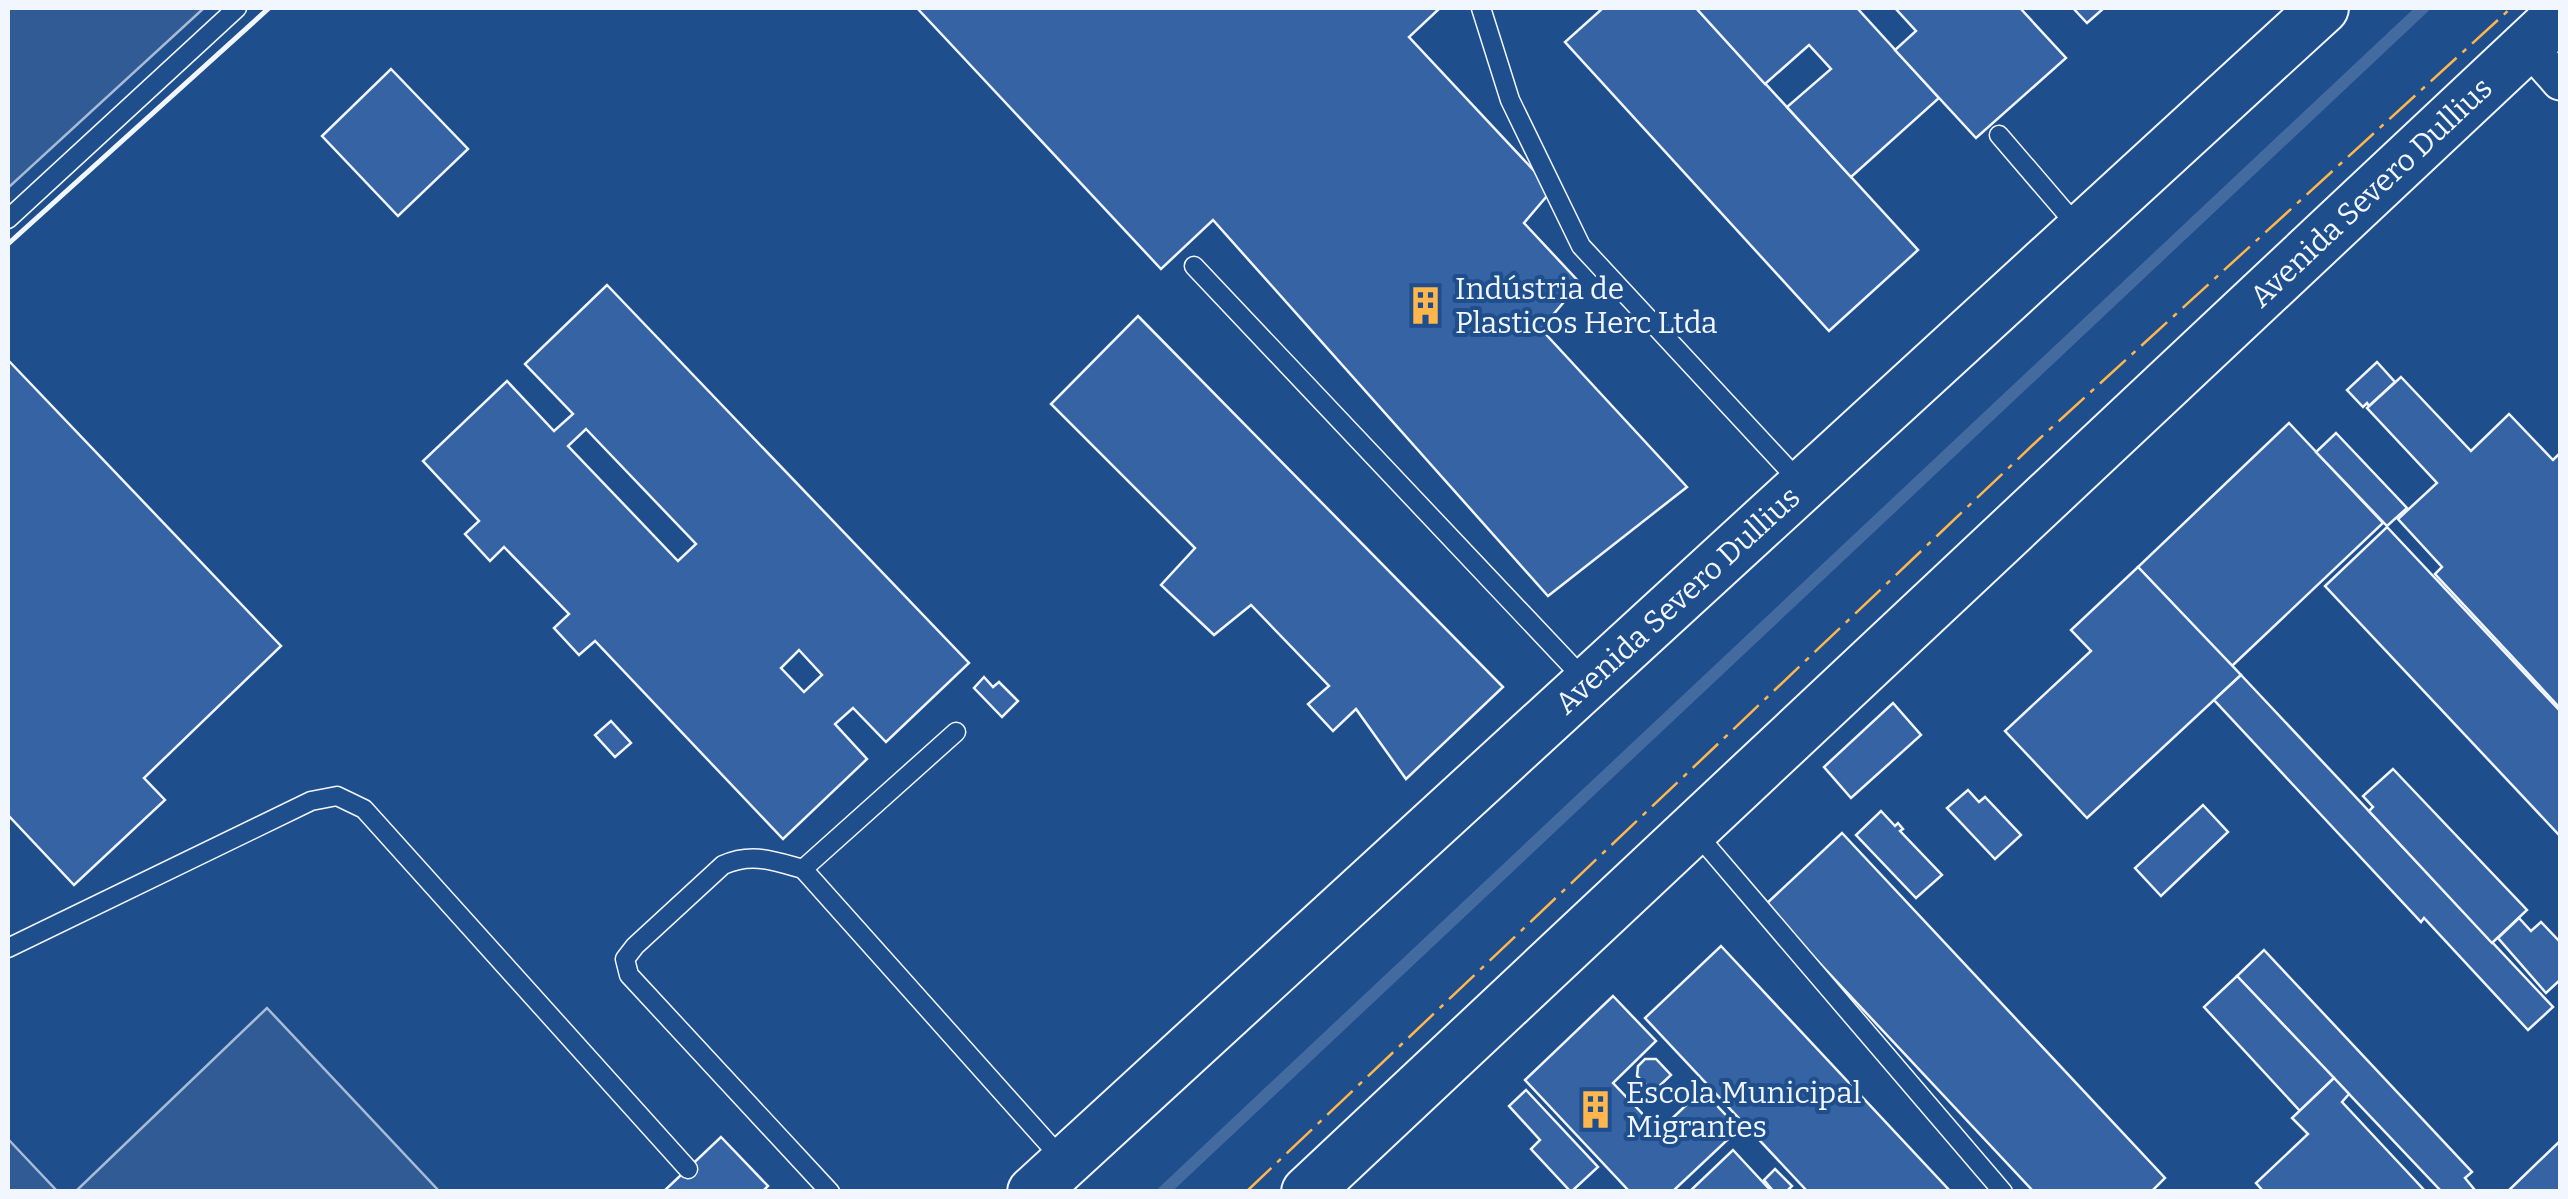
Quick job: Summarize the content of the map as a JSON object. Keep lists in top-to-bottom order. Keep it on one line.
{"streets":{"main road":["Avenida Severo Dullius"]},"places":{"building":["Indústria de Plasticos Herc Ltda","Escola Municipal Migrantes"]}}
